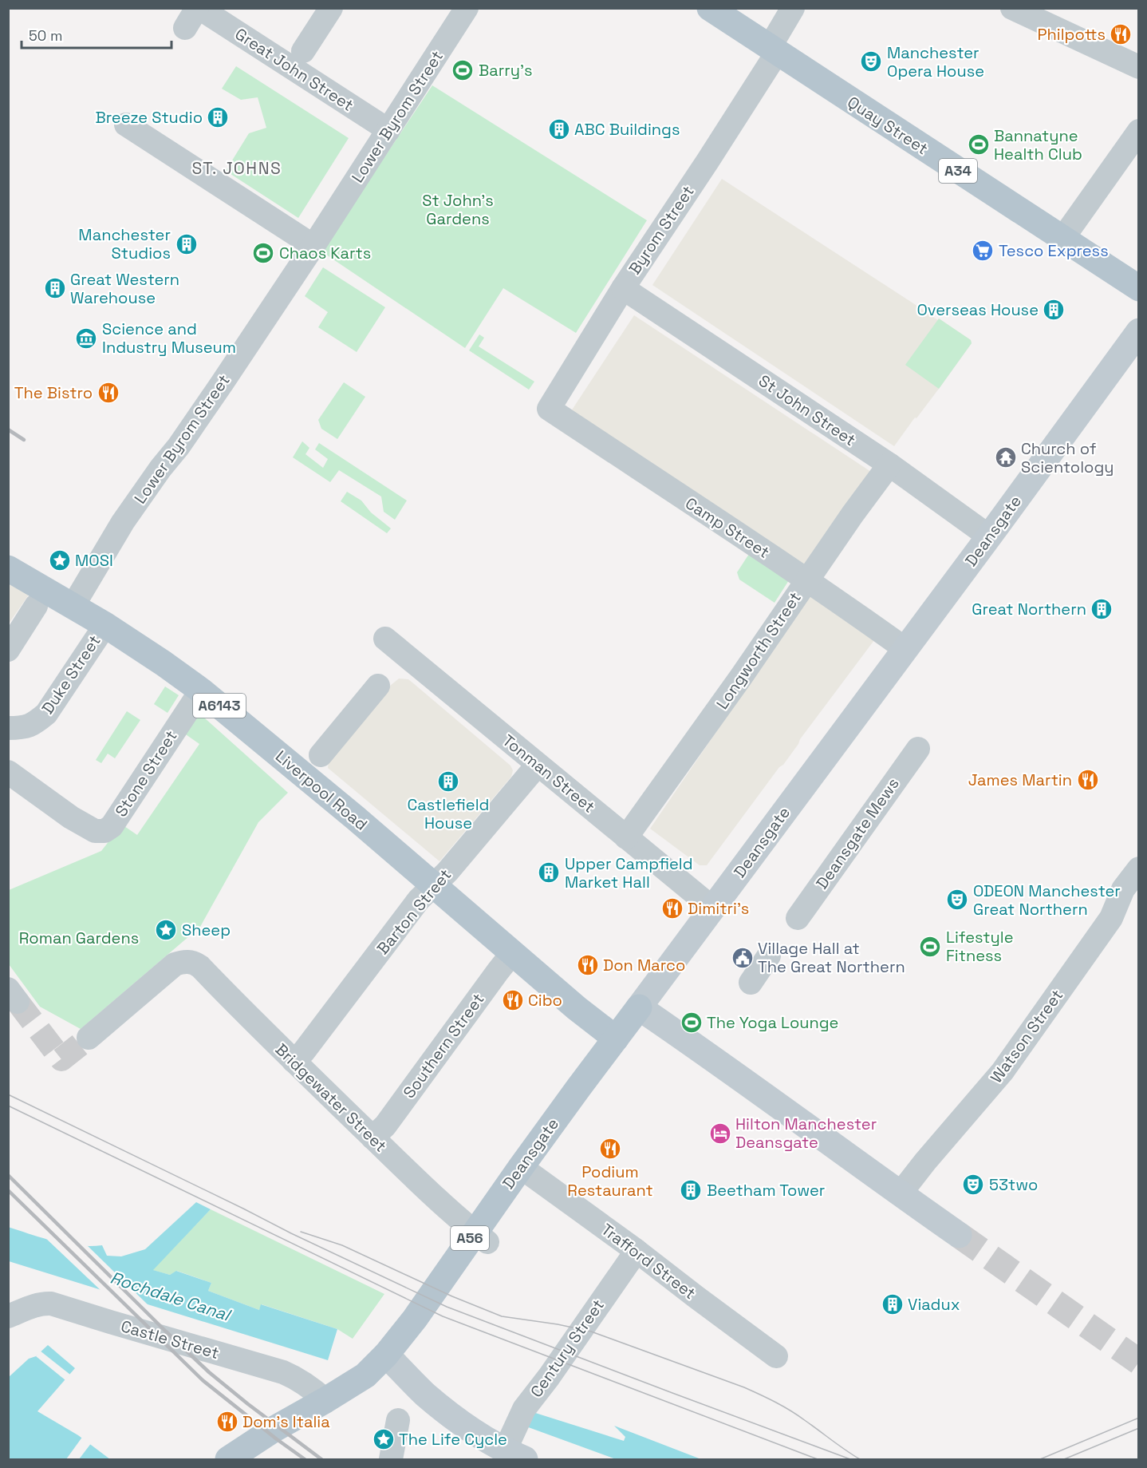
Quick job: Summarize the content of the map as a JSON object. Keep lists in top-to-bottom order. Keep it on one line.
{"streets":{"main road":["Quay Street","A34","Deansgate","A6143","Liverpool Road","A56"],"street":["Great John Street","Lower Byrom Street","Byrom Street","St John Street","Camp Street","Longworth Street","Duke Street","Stone Street","Tonman Street","Deansgate Mews","Barton Street","Watson Street","Southern Street","Bridgewater Street","Trafford Street","Castle Street","Century Street"]},"crossings":[["Great John Street","Lower Byrom Street"],["Lower Byrom Street","Liverpool Road"],["Quay Street","Byrom Street"],["Byrom Street","St John Street"],["Byrom Street","Camp Street"],["St John Street","Deansgate"],["St John Street","Longworth Street"],["Camp Street","Deansgate"],["Camp Street","Longworth Street"],["Deansgate","Tonman Street"],["Deansgate","Liverpool Road"],["Deansgate","Bridgewater Street"],["Deansgate","A56"],["Deansgate","Trafford Street"],["Longworth Street","Tonman Street"],["Duke Street","Liverpool Road"],["Stone Street","Liverpool Road"],["Tonman Street","Barton Street"],["Liverpool Road","Barton Street"],["Liverpool Road","Southern Street"],["Barton Street","Bridgewater Street"],["Southern Street","Bridgewater Street"],["A56","Castle Street"],["Trafford Street","Century Street"]],"districts":["ST. JOHNS"],"water":["Rochdale Canal"],"parks":["St John's Gardens","Roman Gardens"],"places":{"restaurant":["Philpotts","The Bistro","James Martin","Dimitri's","Don Marco","Cibo","Podium Restaurant","Dom's Italia"],"theatre":["Manchester Opera House","ODEON Manchester Great Northern","53two"],"sports":["Barry's","Bannatyne Health Club","Chaos Karts","Lifestyle Fitness","The Yoga Lounge"],"building":["Breeze Studio","ABC Buildings","Manchester Studios","Great Western Warehouse","Overseas House","Great Northern","Castlefield House","Upper Campfield Market Hall","Beetham Tower","Viadux"],"supermarket":["Tesco Express"],"museum":["Science and Industry Museum"],"temple":["Church of Scientology"],"place":["MOSI","Sheep","The Life Cycle"],"public building":["Village Hall at The Great Northern"],"hotel":["Hilton Manchester Deansgate"]},"scale_bar":"50 m"}
